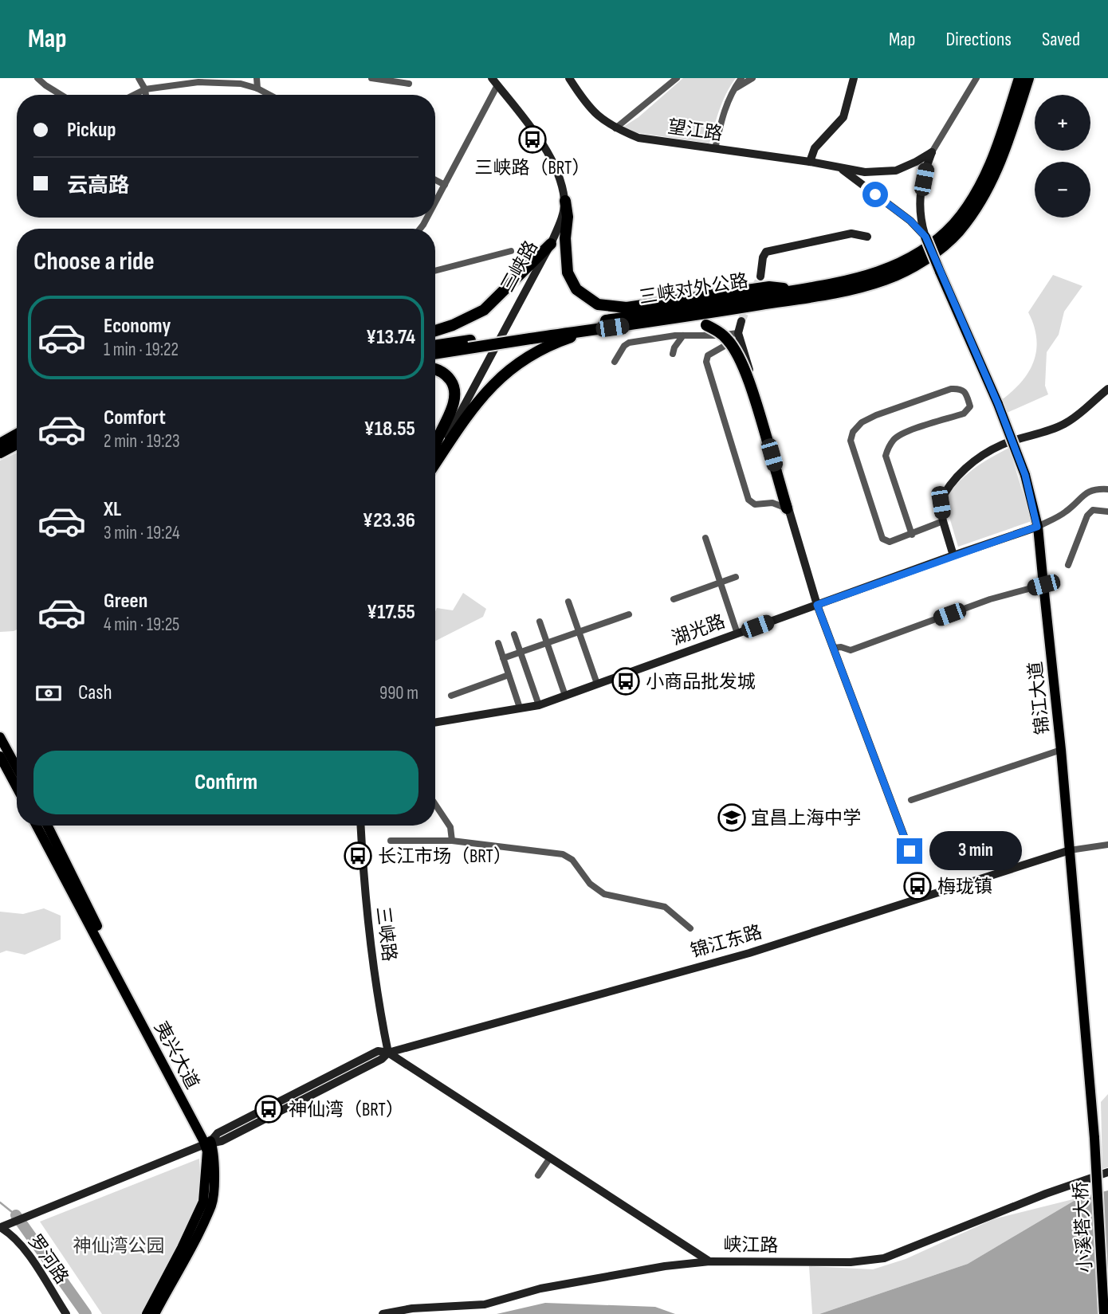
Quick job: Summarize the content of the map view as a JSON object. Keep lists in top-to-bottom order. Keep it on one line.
{"streets":{"highway":["三峡对外公路"],"main road":["望江路","三峡路","湖光路","锦江大道","锦江东路","夷兴大道","小溪塔大桥","峡江路","罗河路"]},"crossings":[["三峡路","锦江东路"],["湖光路","锦江大道"],["锦江大道","锦江东路"],["锦江大道","小溪塔大桥"],["锦江东路","夷兴大道"],["锦江东路","罗河路"]],"parks":["神仙湾公园"],"places":{"bus stop":["三峡路（BRT）","小商品批发城","长江市场（BRT）","梅珑镇","神仙湾（BRT）"],"school or university":["宜昌上海中学"]},"page":{"header":"Map","nav":["Map","Directions","Saved"],"map_buttons":["+","−"],"banner":["Pickup","云高路"],"heading":"Choose a ride","list":[{"name":"Economy","note":"1 min · 19:22","value":"¥13.74"},{"name":"Comfort","note":"2 min · 19:23","value":"¥18.55"},{"name":"XL","note":"3 min · 19:24","value":"¥23.36"},{"name":"Green","note":"4 min · 19:25","value":"¥17.55"}],"pay":["Cash","990 m"],"buttons":"Confirm","bubble":"3 min"}}
